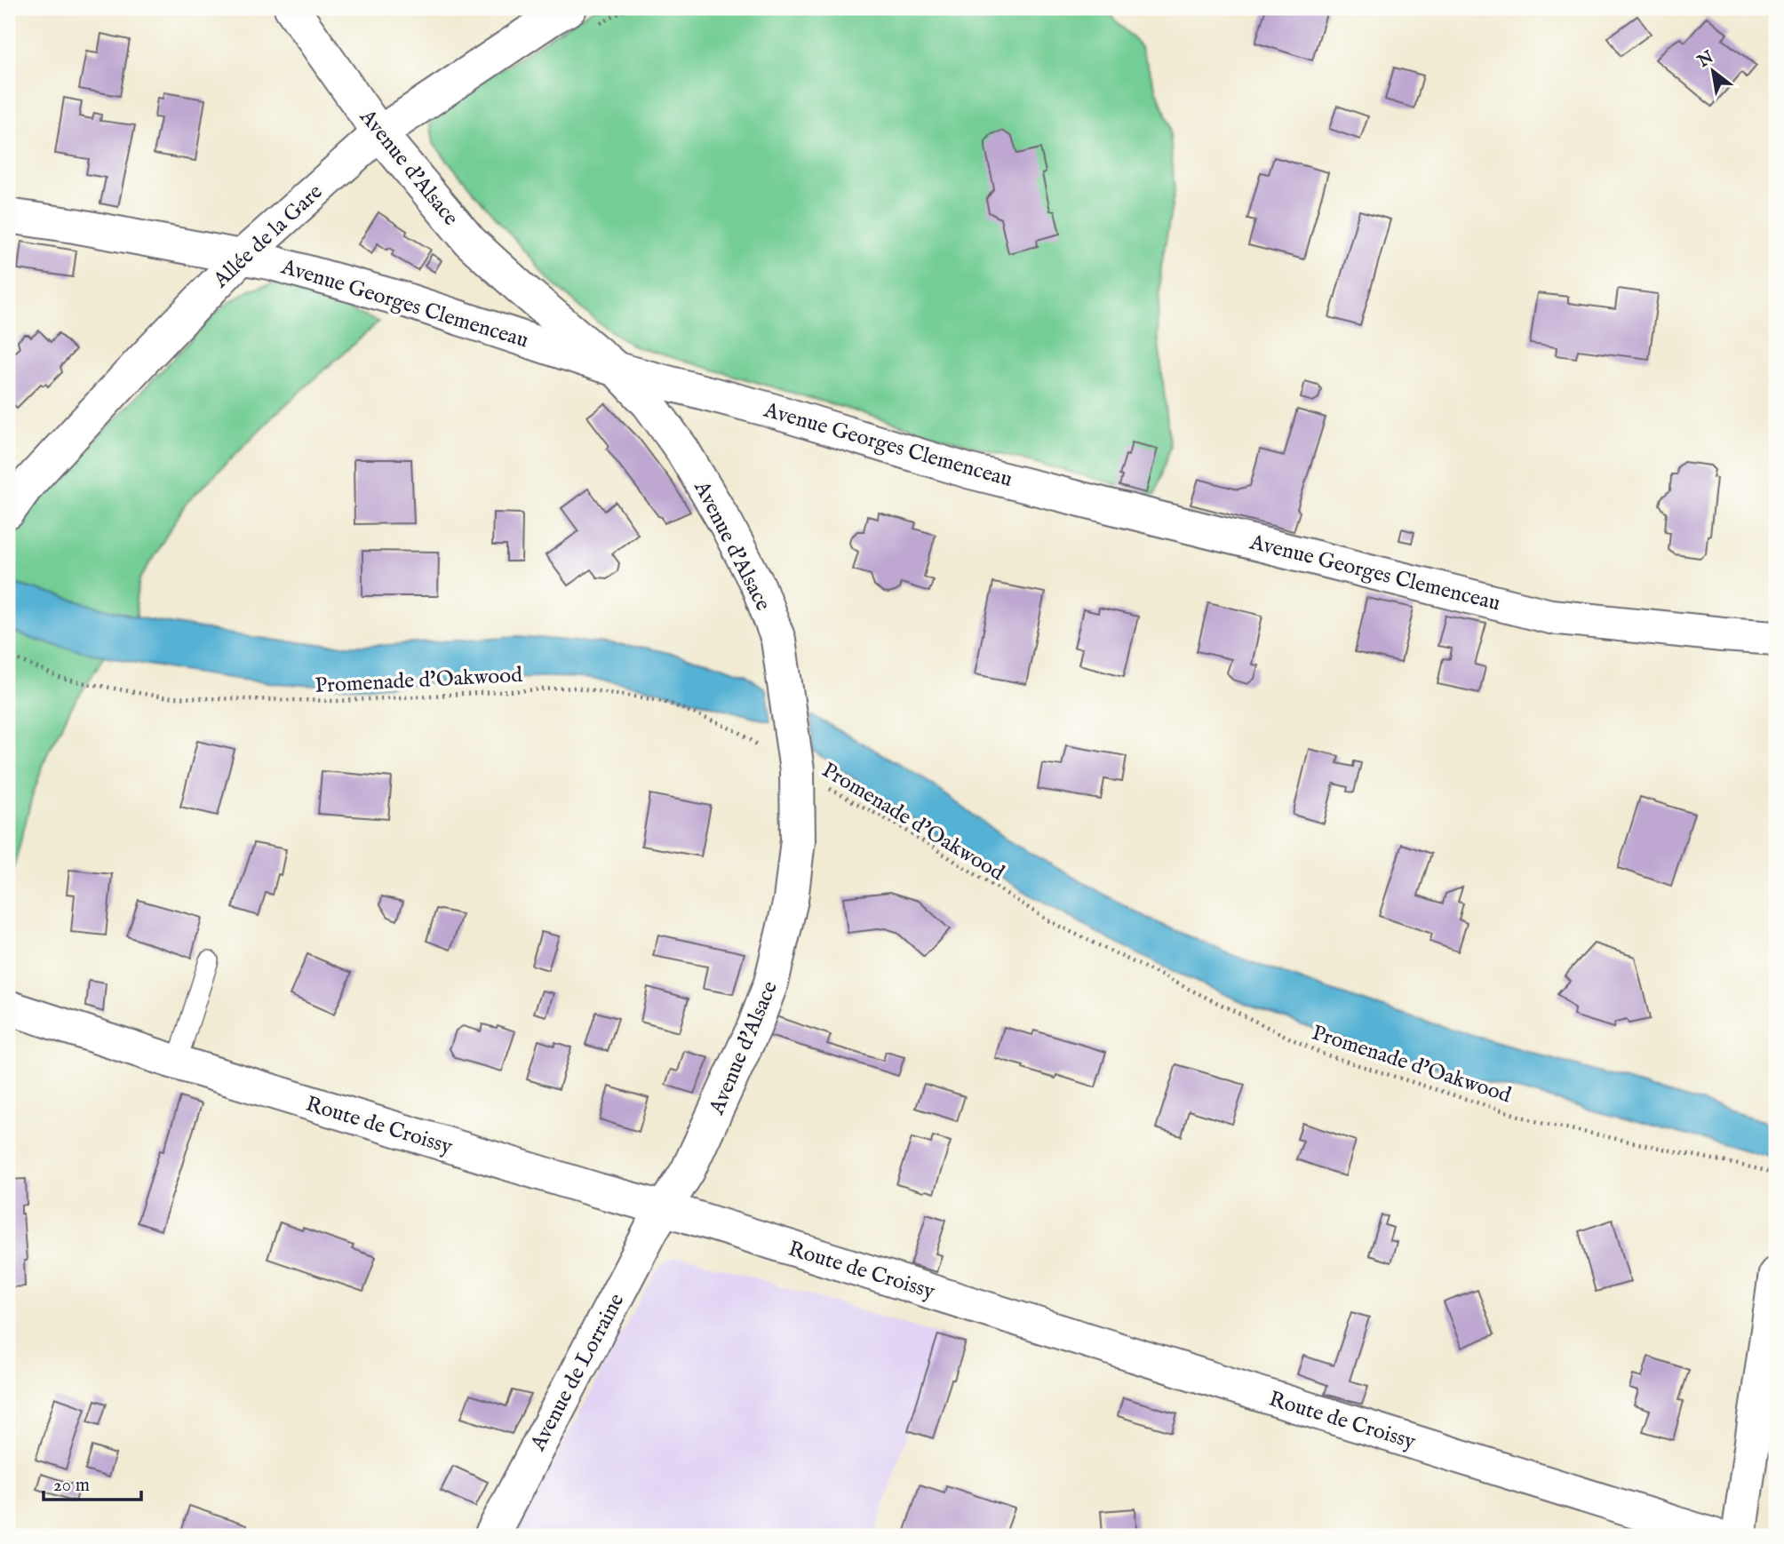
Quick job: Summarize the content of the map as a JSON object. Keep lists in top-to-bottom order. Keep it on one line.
{"streets":{"street":["Avenue d'Alsace","Allée de la Gare","Avenue Georges Clemenceau","Route de Croissy","Avenue de Lorraine"],"path":["Promenade d'Oakwood"]},"crossings":[["Avenue d'Alsace","Allée de la Gare"],["Avenue d'Alsace","Avenue Georges Clemenceau"],["Avenue d'Alsace","Promenade d'Oakwood"],["Avenue d'Alsace","Route de Croissy"],["Avenue d'Alsace","Avenue de Lorraine"],["Allée de la Gare","Avenue Georges Clemenceau"],["Route de Croissy","Avenue de Lorraine"]],"scale_bar":"20 m","north":"top left"}
